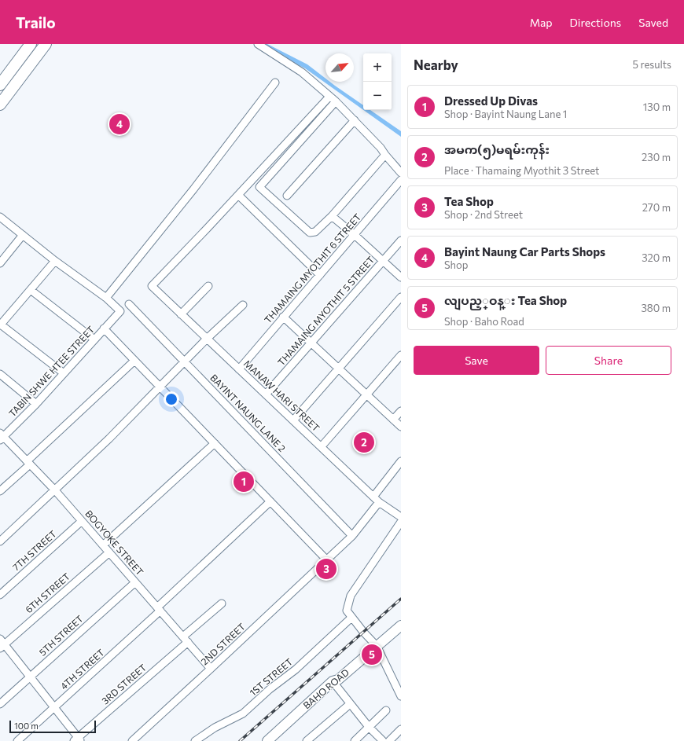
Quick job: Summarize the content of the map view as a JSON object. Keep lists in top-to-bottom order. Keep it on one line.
{"streets":{"main road":["BAHO ROAD"],"street":["THAMAING MYOTHIT 6 STREET","THAMAING MYOTHIT 5 STREET","TABIN SHWE HTEE STREET","MANAW HARI STREET","BAYINT NAUNG LANE 2","BOGYOKE STREET","7TH STREET","6TH STREET","5TH STREET","2ND STREET","4TH STREET","1ST STREET","3RD STREET"]},"crossings":[["THAMAING MYOTHIT 6 STREET","MANAW HARI STREET"],["THAMAING MYOTHIT 5 STREET","MANAW HARI STREET"],["TABIN SHWE HTEE STREET","BOGYOKE STREET"],["MANAW HARI STREET","2ND STREET"],["BAYINT NAUNG LANE 2","2ND STREET"],["BOGYOKE STREET","7TH STREET"],["BOGYOKE STREET","6TH STREET"],["BOGYOKE STREET","5TH STREET"],["BOGYOKE STREET","2ND STREET"],["BOGYOKE STREET","4TH STREET"],["BOGYOKE STREET","3RD STREET"]],"scale_bar":"100 m","north":"top right","page":{"header":"Trailo","nav":["Map","Directions","Saved"],"heading":["Nearby","5 results"],"map_buttons":["+","−"],"list":[{"mark":"1","name":"Dressed Up Divas","note":"Shop · Bayint Naung Lane 1","value":"130 m"},{"mark":"2","name":"အမက(၅)မရမ်းကုန်း","note":"Place · Thamaing Myothit 3 Street","value":"230 m"},{"mark":"3","name":"Tea Shop","note":"Shop · 2nd Street","value":"270 m"},{"mark":"4","name":"Bayint Naung Car Parts Shops","note":"Shop","value":"320 m"},{"mark":"5","name":"လျပည့္ဝန္း Tea Shop","note":"Shop · Baho Road","value":"380 m"}],"pins":["4","2","1","3","5"],"buttons":["Save","Share"],"scale":"100 m"}}
